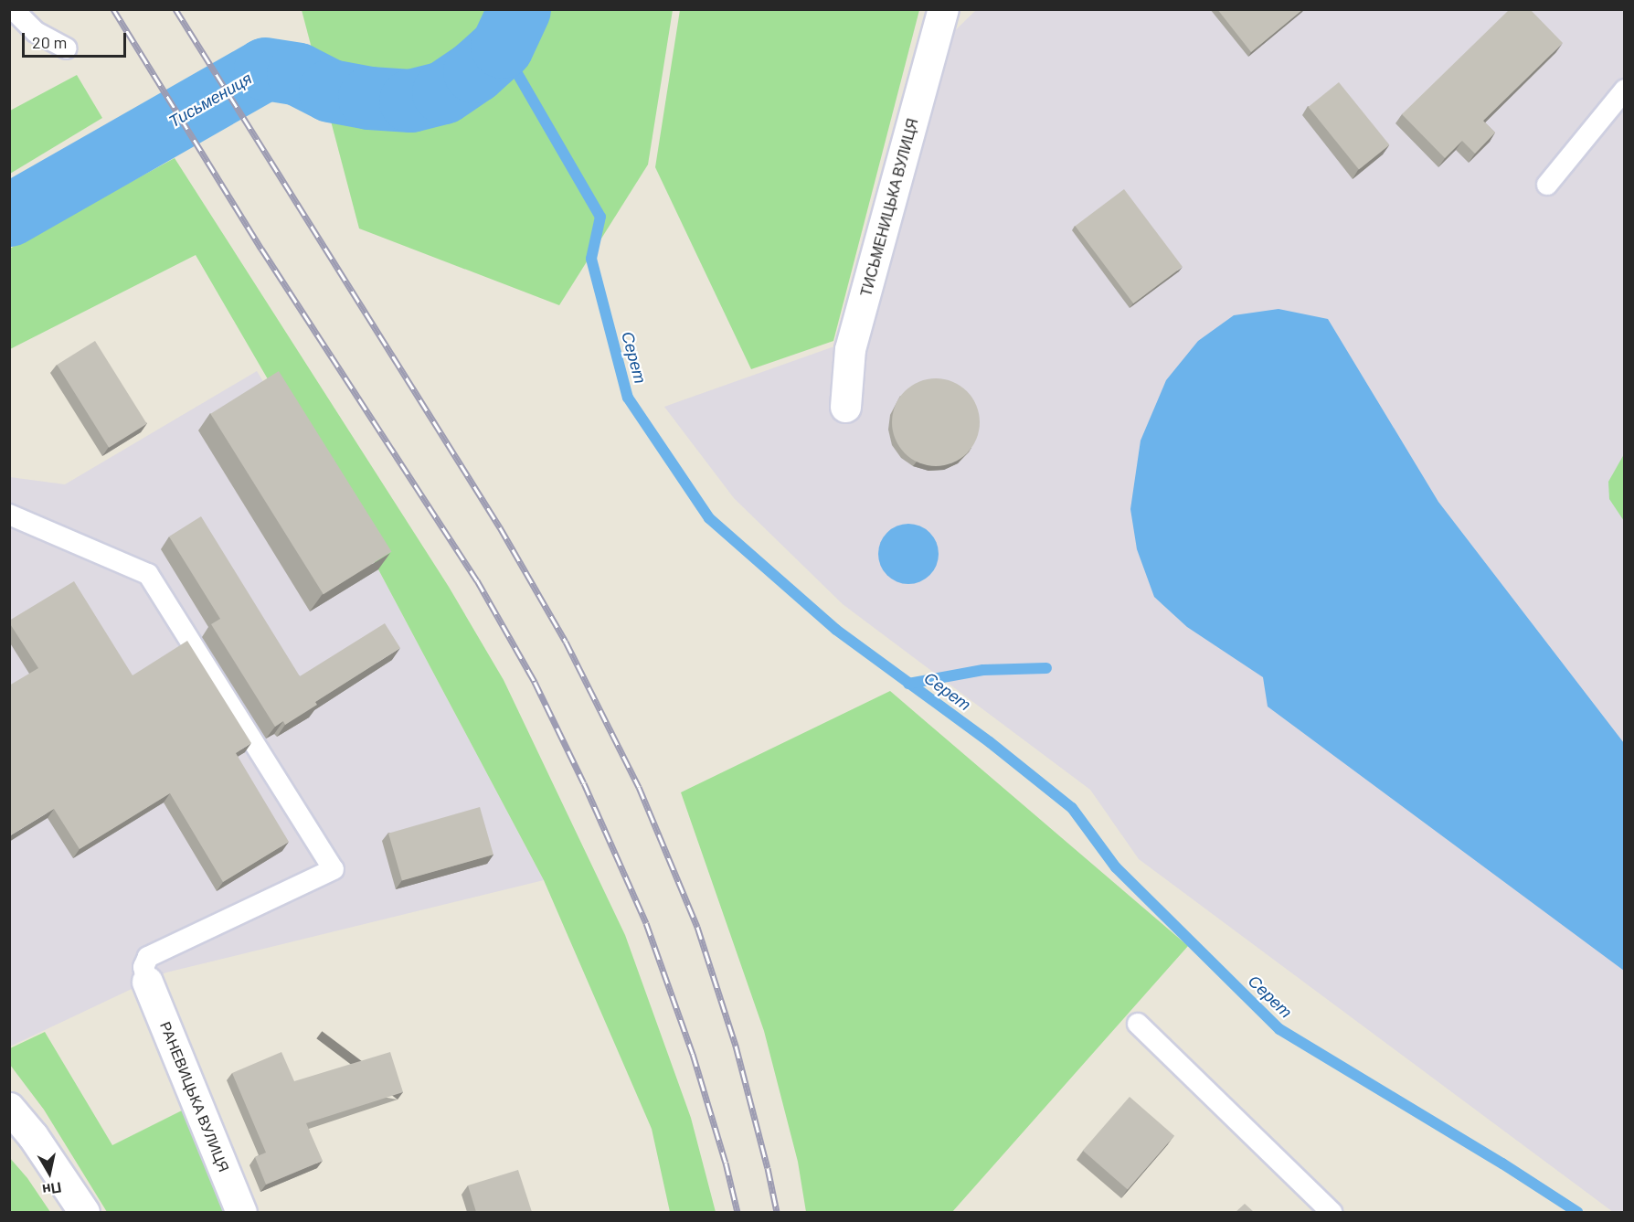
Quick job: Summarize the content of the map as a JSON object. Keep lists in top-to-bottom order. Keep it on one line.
{"streets":{"street":["ТИСЬМЕНИЦЬКА ВУЛИЦЯ","РАНЕВИЦЬКА ВУЛИЦЯ"]},"water":["Тисьмениця","Серет"],"scale_bar":"20 m","north":"bottom"}
